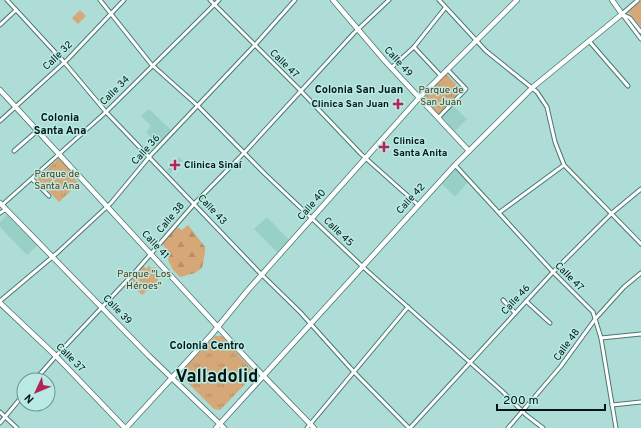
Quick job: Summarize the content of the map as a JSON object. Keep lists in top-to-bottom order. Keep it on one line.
{"streets":{"main road":["Calle 49","Calle 42","Calle 40","Calle 41","Calle 39","Calle 37"],"street":["Calle 32","Calle 47","Calle 34","Calle 36","Calle 43","Calle 38","Calle 45","Calle 46","Calle 48"]},"crossings":[["Calle 32","Calle 43"],["Calle 32","Calle 45"],["Calle 32","Calle 41"],["Calle 49","Calle 42"],["Calle 49","Calle 40"],["Calle 49","Calle 38"],["Calle 47","Calle 34"],["Calle 47","Calle 36"],["Calle 47","Calle 42"],["Calle 47","Calle 40"],["Calle 47","Calle 38"],["Calle 47","Calle 46"],["Calle 47","Calle 48"],["Calle 34","Calle 43"],["Calle 34","Calle 45"],["Calle 34","Calle 41"],["Calle 34","Calle 39"],["Calle 36","Calle 43"],["Calle 36","Calle 45"],["Calle 36","Calle 41"],["Calle 36","Calle 39"],["Calle 36","Calle 37"],["Calle 42","Calle 43"],["Calle 42","Calle 45"],["Calle 42","Calle 41"],["Calle 42","Calle 39"],["Calle 40","Calle 43"],["Calle 40","Calle 45"],["Calle 40","Calle 41"],["Calle 40","Calle 39"],["Calle 40","Calle 37"],["Calle 43","Calle 38"],["Calle 43","Calle 46"],["Calle 38","Calle 45"],["Calle 38","Calle 41"],["Calle 38","Calle 39"],["Calle 38","Calle 37"],["Calle 45","Calle 46"],["Calle 45","Calle 48"]],"districts":["Colonia San Juan","Colonia Santa Ana","Colonia Centro","Valladolid"],"parks":["Parque de San Juan","Parque de Santa Ana","Parque \"Los Héroes\""],"places":{"health":["Clinica San Juan","Clinica Santa Anita","Clinica Sinaí"]},"scale_bar":"200 m","north":"bottom left"}
